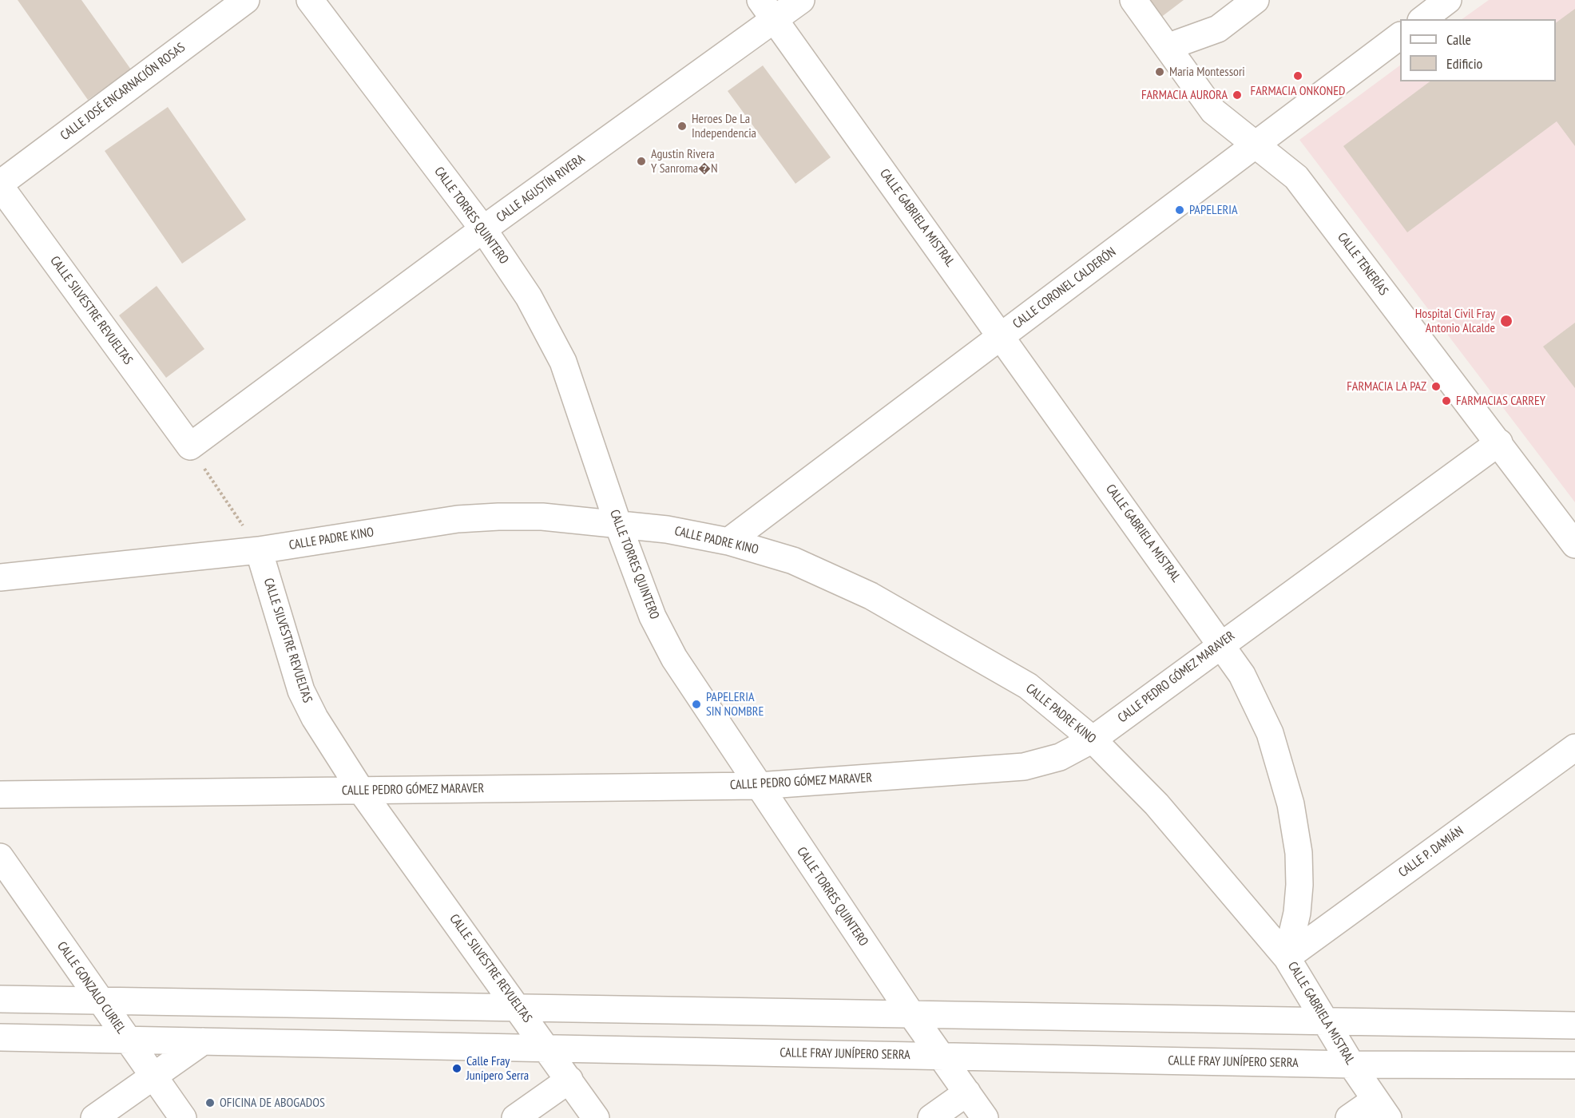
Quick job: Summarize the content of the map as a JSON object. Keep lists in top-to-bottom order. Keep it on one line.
{"streets":{"street":["CALLE JOSÉ ENCARNACIÓN ROSAS","CALLE AGUSTÍN RIVERA","CALLE TORRES QUINTERO","CALLE GABRIELA MISTRAL","CALLE TENERÍAS","CALLE CORONEL CALDERÓN","CALLE SILVESTRE REVUELTAS","CALLE PADRE KINO","CALLE PEDRO GÓMEZ MARAVER","CALLE P. DAMIÁN","CALLE GONZALO CURIEL","CALLE FRAY JUNÍPERO SERRA"]},"crossings":[["CALLE JOSÉ ENCARNACIÓN ROSAS","CALLE SILVESTRE REVUELTAS"],["CALLE AGUSTÍN RIVERA","CALLE TORRES QUINTERO"],["CALLE AGUSTÍN RIVERA","CALLE GABRIELA MISTRAL"],["CALLE AGUSTÍN RIVERA","CALLE SILVESTRE REVUELTAS"],["CALLE TORRES QUINTERO","CALLE PADRE KINO"],["CALLE TORRES QUINTERO","CALLE PEDRO GÓMEZ MARAVER"],["CALLE TORRES QUINTERO","CALLE FRAY JUNÍPERO SERRA"],["CALLE GABRIELA MISTRAL","CALLE CORONEL CALDERÓN"],["CALLE GABRIELA MISTRAL","CALLE PADRE KINO"],["CALLE GABRIELA MISTRAL","CALLE PEDRO GÓMEZ MARAVER"],["CALLE GABRIELA MISTRAL","CALLE P. DAMIÁN"],["CALLE GABRIELA MISTRAL","CALLE FRAY JUNÍPERO SERRA"],["CALLE TENERÍAS","CALLE CORONEL CALDERÓN"],["CALLE TENERÍAS","CALLE PEDRO GÓMEZ MARAVER"],["CALLE CORONEL CALDERÓN","CALLE PADRE KINO"],["CALLE SILVESTRE REVUELTAS","CALLE PADRE KINO"],["CALLE SILVESTRE REVUELTAS","CALLE PEDRO GÓMEZ MARAVER"],["CALLE SILVESTRE REVUELTAS","CALLE FRAY JUNÍPERO SERRA"],["CALLE PADRE KINO","CALLE PEDRO GÓMEZ MARAVER"],["CALLE PADRE KINO","CALLE P. DAMIÁN"],["CALLE GONZALO CURIEL","CALLE FRAY JUNÍPERO SERRA"]],"places":["Maria Montessori","FARMACIA ONKONED","FARMACIA AURORA","Heroes De La Independencia","Agustin Rivera Y Sanroma�N","PAPELERIA","Hospital Civil Fray Antonio Alcalde","FARMACIA LA PAZ","FARMACIAS CARREY","PAPELERIA SIN NOMBRE","Calle Fray Junípero Serra","OFICINA DE ABOGADOS"],"legend":["Calle","Edificio"]}
